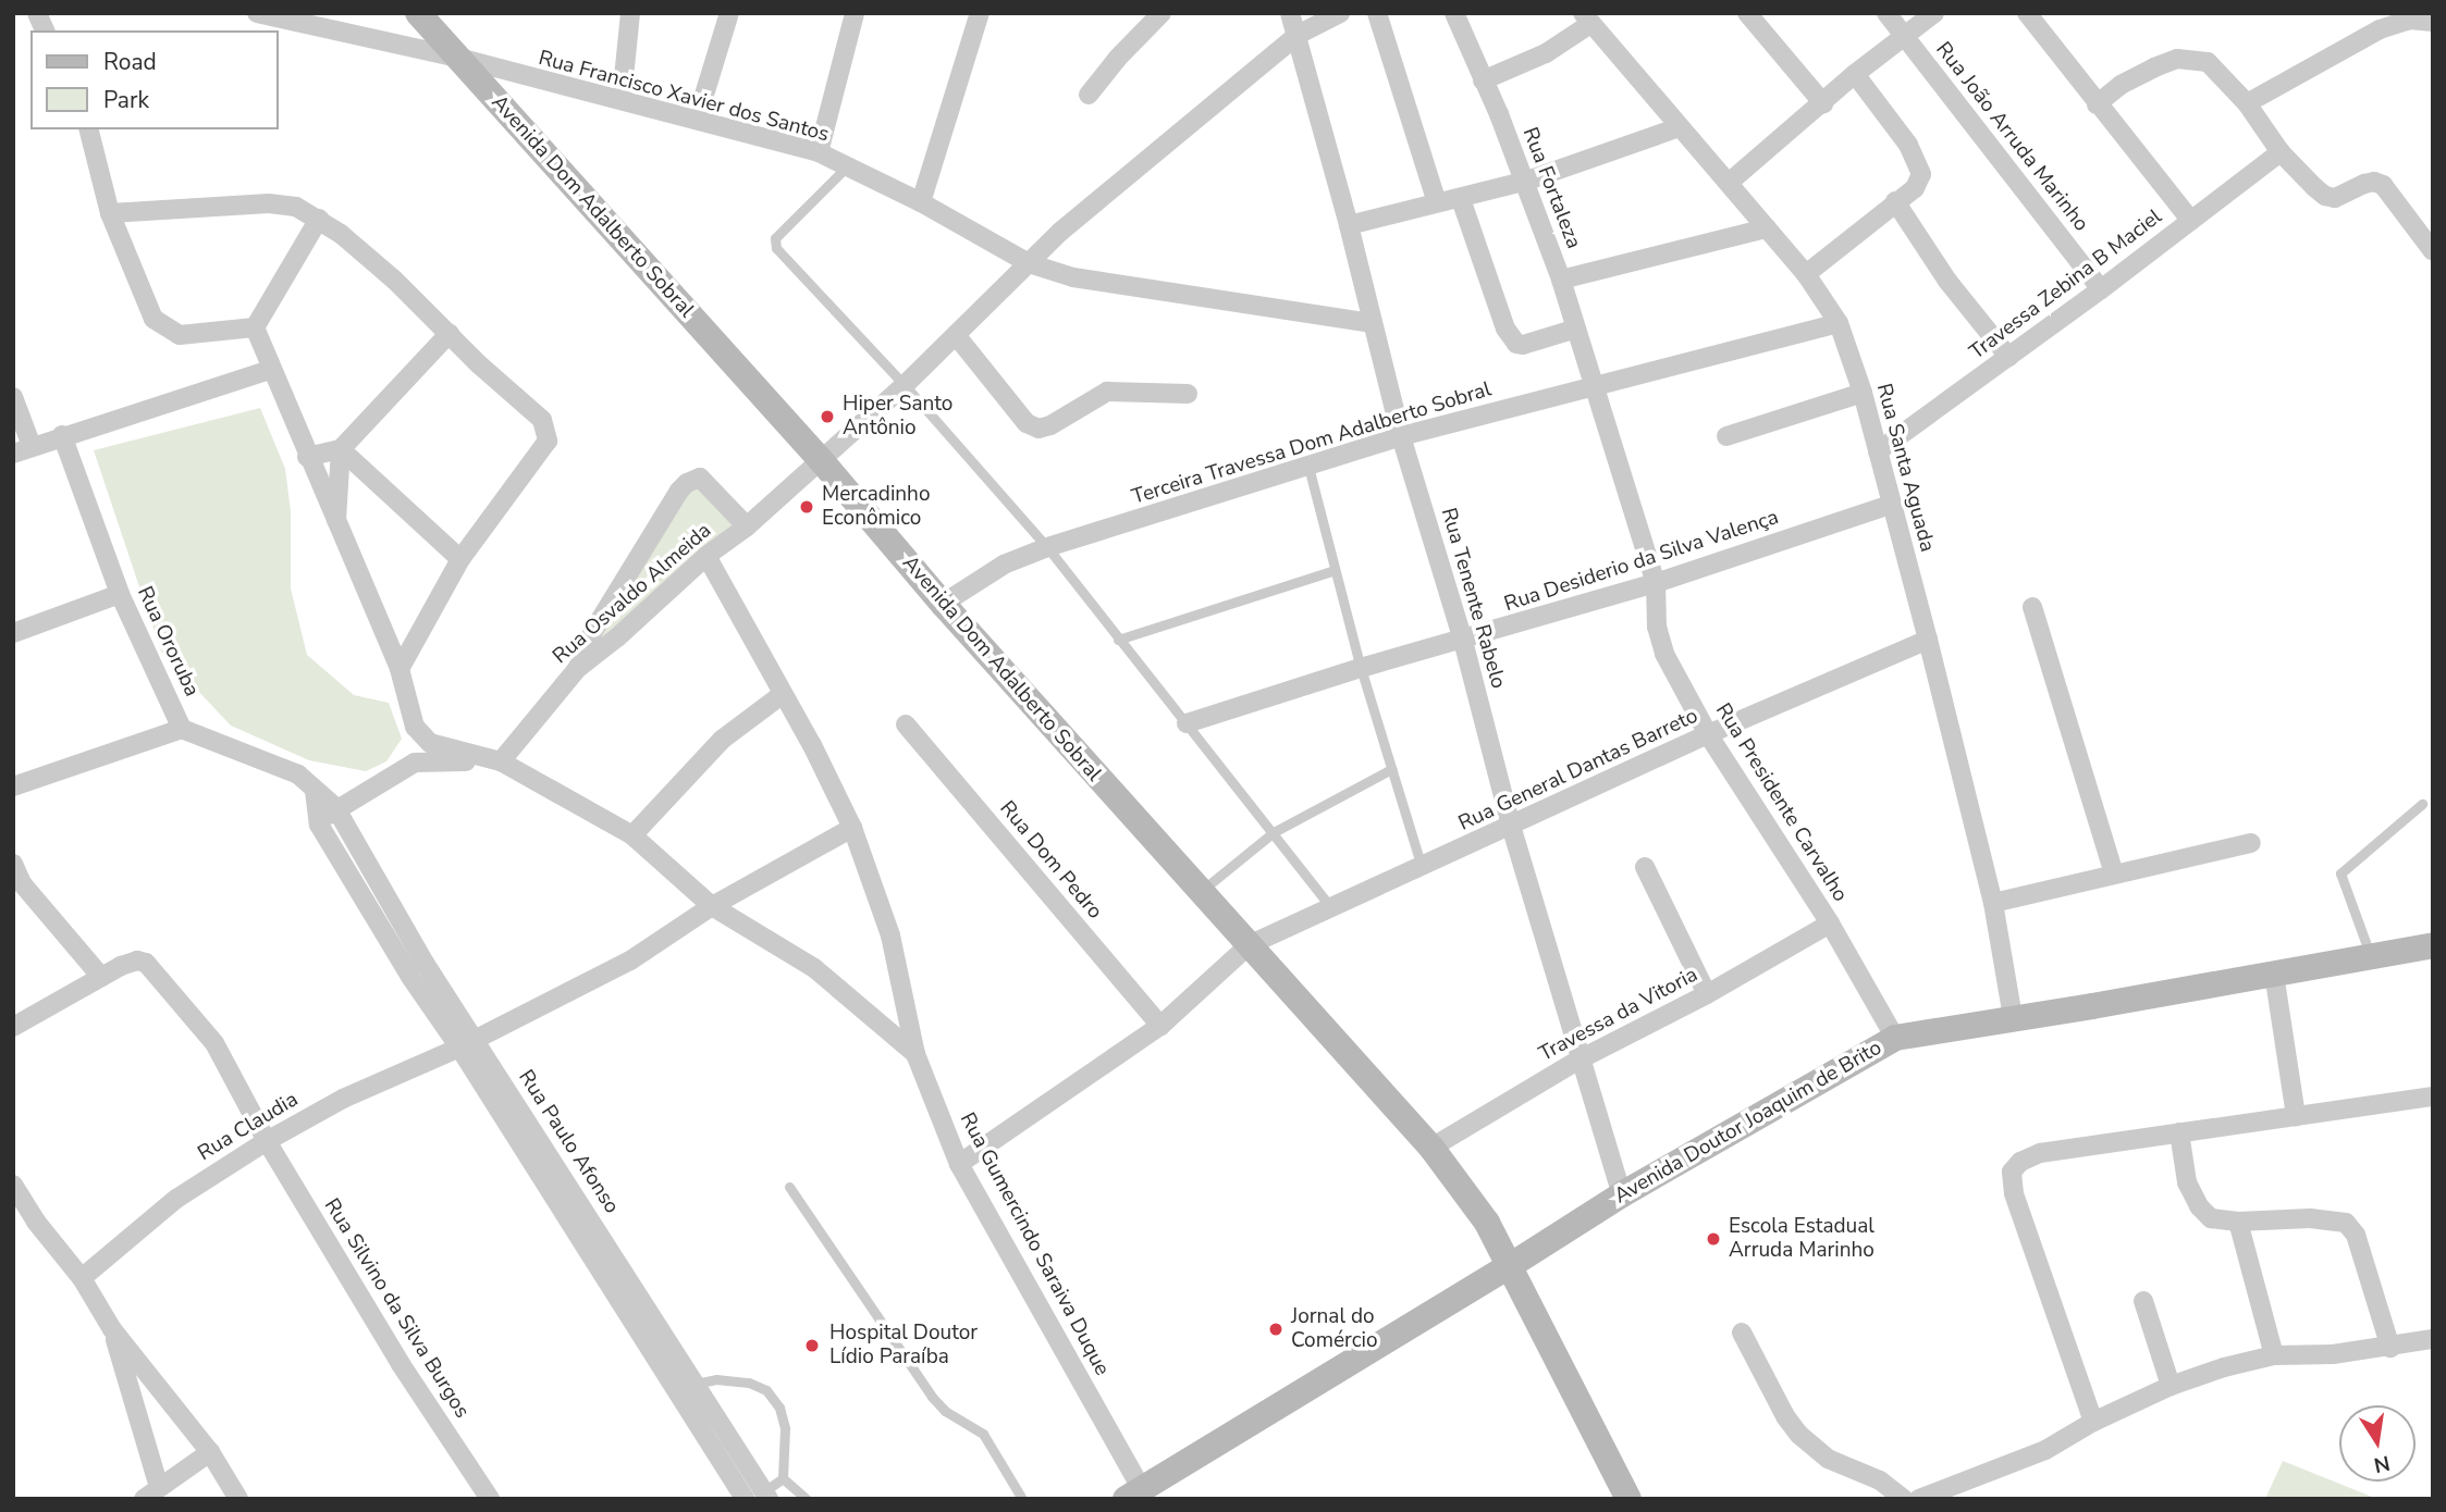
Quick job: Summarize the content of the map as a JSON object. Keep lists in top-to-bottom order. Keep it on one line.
{"streets":{"main road":["Avenida Dom Adalberto Sobral","Avenida Doutor Joaquim de Brito"],"street":["Rua Francisco Xavier dos Santos","Rua João Arruda Marinho","Rua Fortaleza","Travessa Zebina B Maciel","Terceira Travessa Dom Adalberto Sobral","Rua Santa Aguada","Rua Desiderio da Silva Valença","Rua Osvaldo Almeida","Rua Tenente Rabelo","Rua Ororuba","Rua General Dantas Barreto","Rua Presidente Carvalho","Rua Dom Pedro","Travessa da Vitoria","Rua Claudia","Rua Paulo Afonso","Rua Gumercindo Saraiva Duque","Rua Silvino da Silva Burgos"]},"crossings":[["Rua Francisco Xavier dos Santos","Avenida Dom Adalberto Sobral"],["Rua Francisco Xavier dos Santos","Rua Osvaldo Almeida"],["Rua Francisco Xavier dos Santos","Rua Tenente Rabelo"],["Rua João Arruda Marinho","Travessa Zebina B Maciel"],["Rua Fortaleza","Terceira Travessa Dom Adalberto Sobral"],["Rua Fortaleza","Rua Presidente Carvalho"],["Avenida Dom Adalberto Sobral","Terceira Travessa Dom Adalberto Sobral"],["Avenida Dom Adalberto Sobral","Rua Osvaldo Almeida"],["Avenida Dom Adalberto Sobral","Rua General Dantas Barreto"],["Avenida Dom Adalberto Sobral","Travessa da Vitoria"],["Avenida Dom Adalberto Sobral","Avenida Doutor Joaquim de Brito"],["Travessa Zebina B Maciel","Rua Santa Aguada"],["Terceira Travessa Dom Adalberto Sobral","Rua Santa Aguada"],["Terceira Travessa Dom Adalberto Sobral","Rua Tenente Rabelo"],["Terceira Travessa Dom Adalberto Sobral","Rua Presidente Carvalho"],["Rua Santa Aguada","Rua Desiderio da Silva Valença"],["Rua Santa Aguada","Rua General Dantas Barreto"],["Rua Santa Aguada","Avenida Doutor Joaquim de Brito"],["Rua Desiderio da Silva Valença","Rua Tenente Rabelo"],["Rua Desiderio da Silva Valença","Rua Presidente Carvalho"],["Rua Osvaldo Almeida","Rua Tenente Rabelo"],["Rua Osvaldo Almeida","Rua Gumercindo Saraiva Duque"],["Rua Tenente Rabelo","Rua General Dantas Barreto"],["Rua Tenente Rabelo","Travessa da Vitoria"],["Rua Tenente Rabelo","Avenida Doutor Joaquim de Brito"],["Rua Ororuba","Rua Paulo Afonso"],["Rua General Dantas Barreto","Rua Presidente Carvalho"],["Rua General Dantas Barreto","Rua Dom Pedro"],["Rua General Dantas Barreto","Rua Gumercindo Saraiva Duque"],["Rua Presidente Carvalho","Travessa da Vitoria"],["Rua Presidente Carvalho","Avenida Doutor Joaquim de Brito"],["Avenida Doutor Joaquim de Brito","Rua Gumercindo Saraiva Duque"],["Rua Claudia","Rua Paulo Afonso"],["Rua Claudia","Rua Gumercindo Saraiva Duque"],["Rua Claudia","Rua Silvino da Silva Burgos"]],"places":["Hiper Santo Antônio","Mercadinho Econômico","Escola Estadual Arruda Marinho","Jornal do Comércio","Hospital Doutor Lídio Paraíba"],"legend":["Road","Park"],"north":"bottom"}
